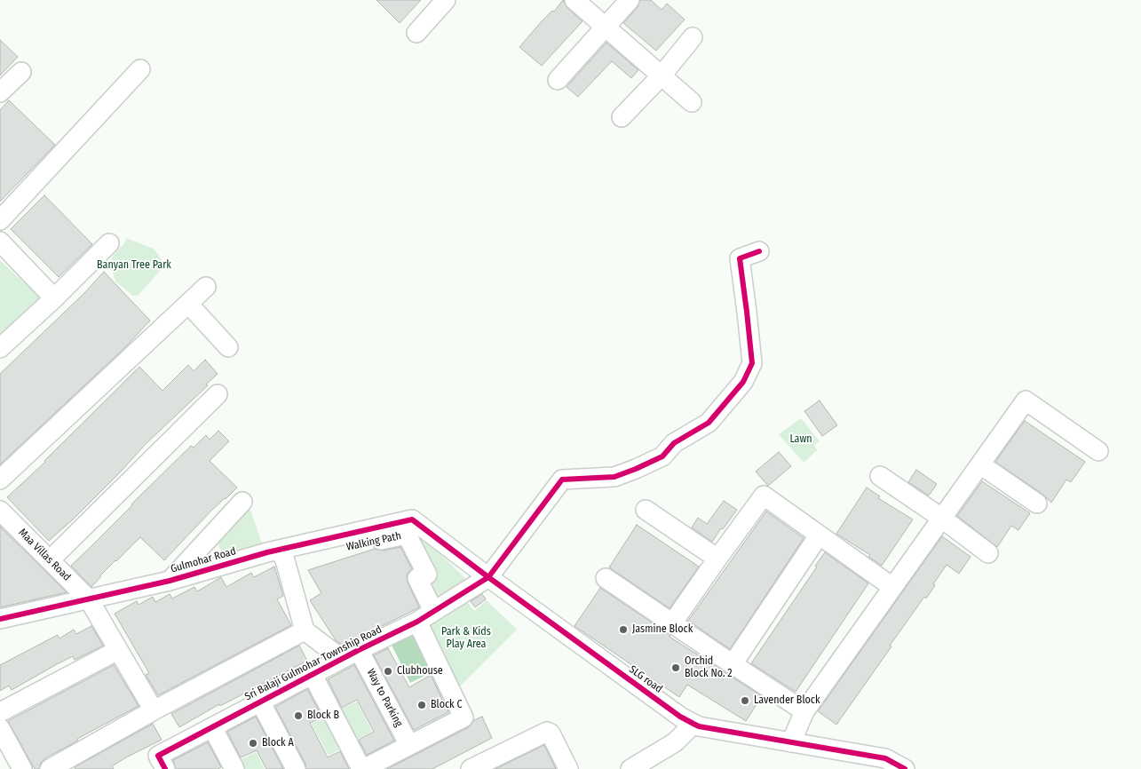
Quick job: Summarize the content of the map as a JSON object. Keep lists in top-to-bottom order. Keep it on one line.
{"streets":{"street":["Walking Path","Maa Villas Road","Gulmohar Road","Sri Balaji Gulmohar Township Road","SLG road","Way to Parking"]},"crossings":[["Walking Path","Gulmohar Road"],["Walking Path","Sri Balaji Gulmohar Township Road"],["Maa Villas Road","Gulmohar Road"],["Gulmohar Road","SLG road"],["Sri Balaji Gulmohar Township Road","SLG road"],["Sri Balaji Gulmohar Township Road","Way to Parking"]],"parks":["Banyan Tree Park","Lawn","Park & Kids Play Area"],"places":["Jasmine Block","Orchid Block No. 2","Clubhouse","Lavender Block","Block C","Block B","Block A"]}
